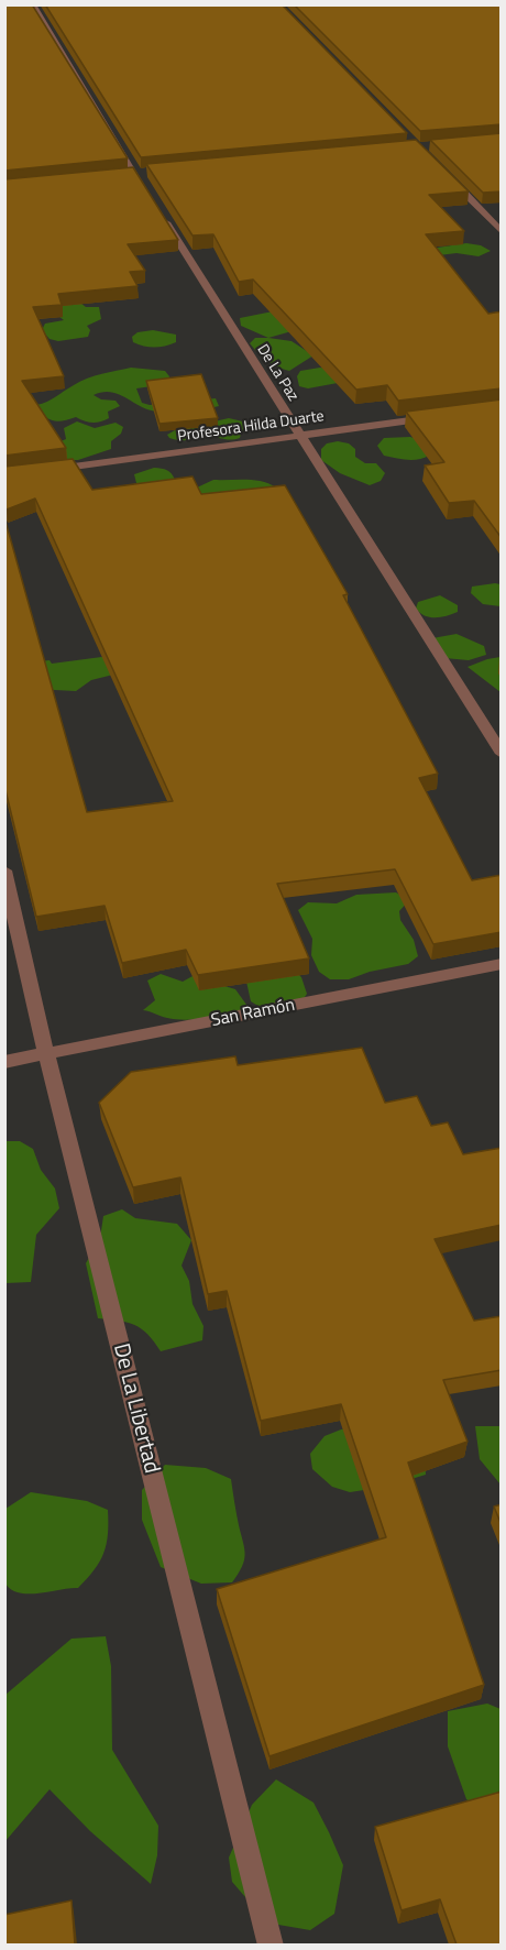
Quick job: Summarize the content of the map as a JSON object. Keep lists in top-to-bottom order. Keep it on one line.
{"streets":{"street":["De La Paz","Profesora Hilda Duarte","San Ramón","De La Libertad"]},"crossings":[["De La Paz","Profesora Hilda Duarte"],["San Ramón","De La Libertad"]]}
